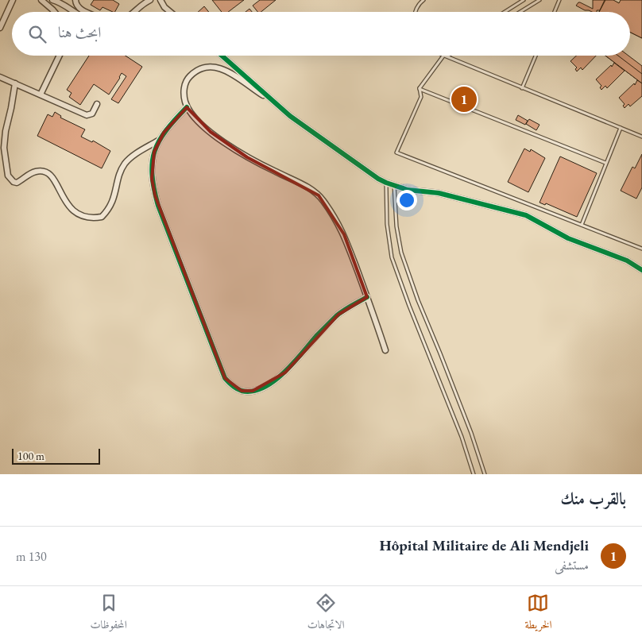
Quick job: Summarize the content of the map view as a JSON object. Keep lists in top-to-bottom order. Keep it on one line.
{"scale_bar":"100 m","page":{"search":"ابحث هنا","pins":"1","scale":"100 m","heading":"بالقرب منك","list":[{"mark":"1","name":"Hôpital Militaire de Ali Mendjeli","note":"مستشفى","value":"130 m"}],"nav":["الخريطة","الاتجاهات","المحفوظات"]}}
